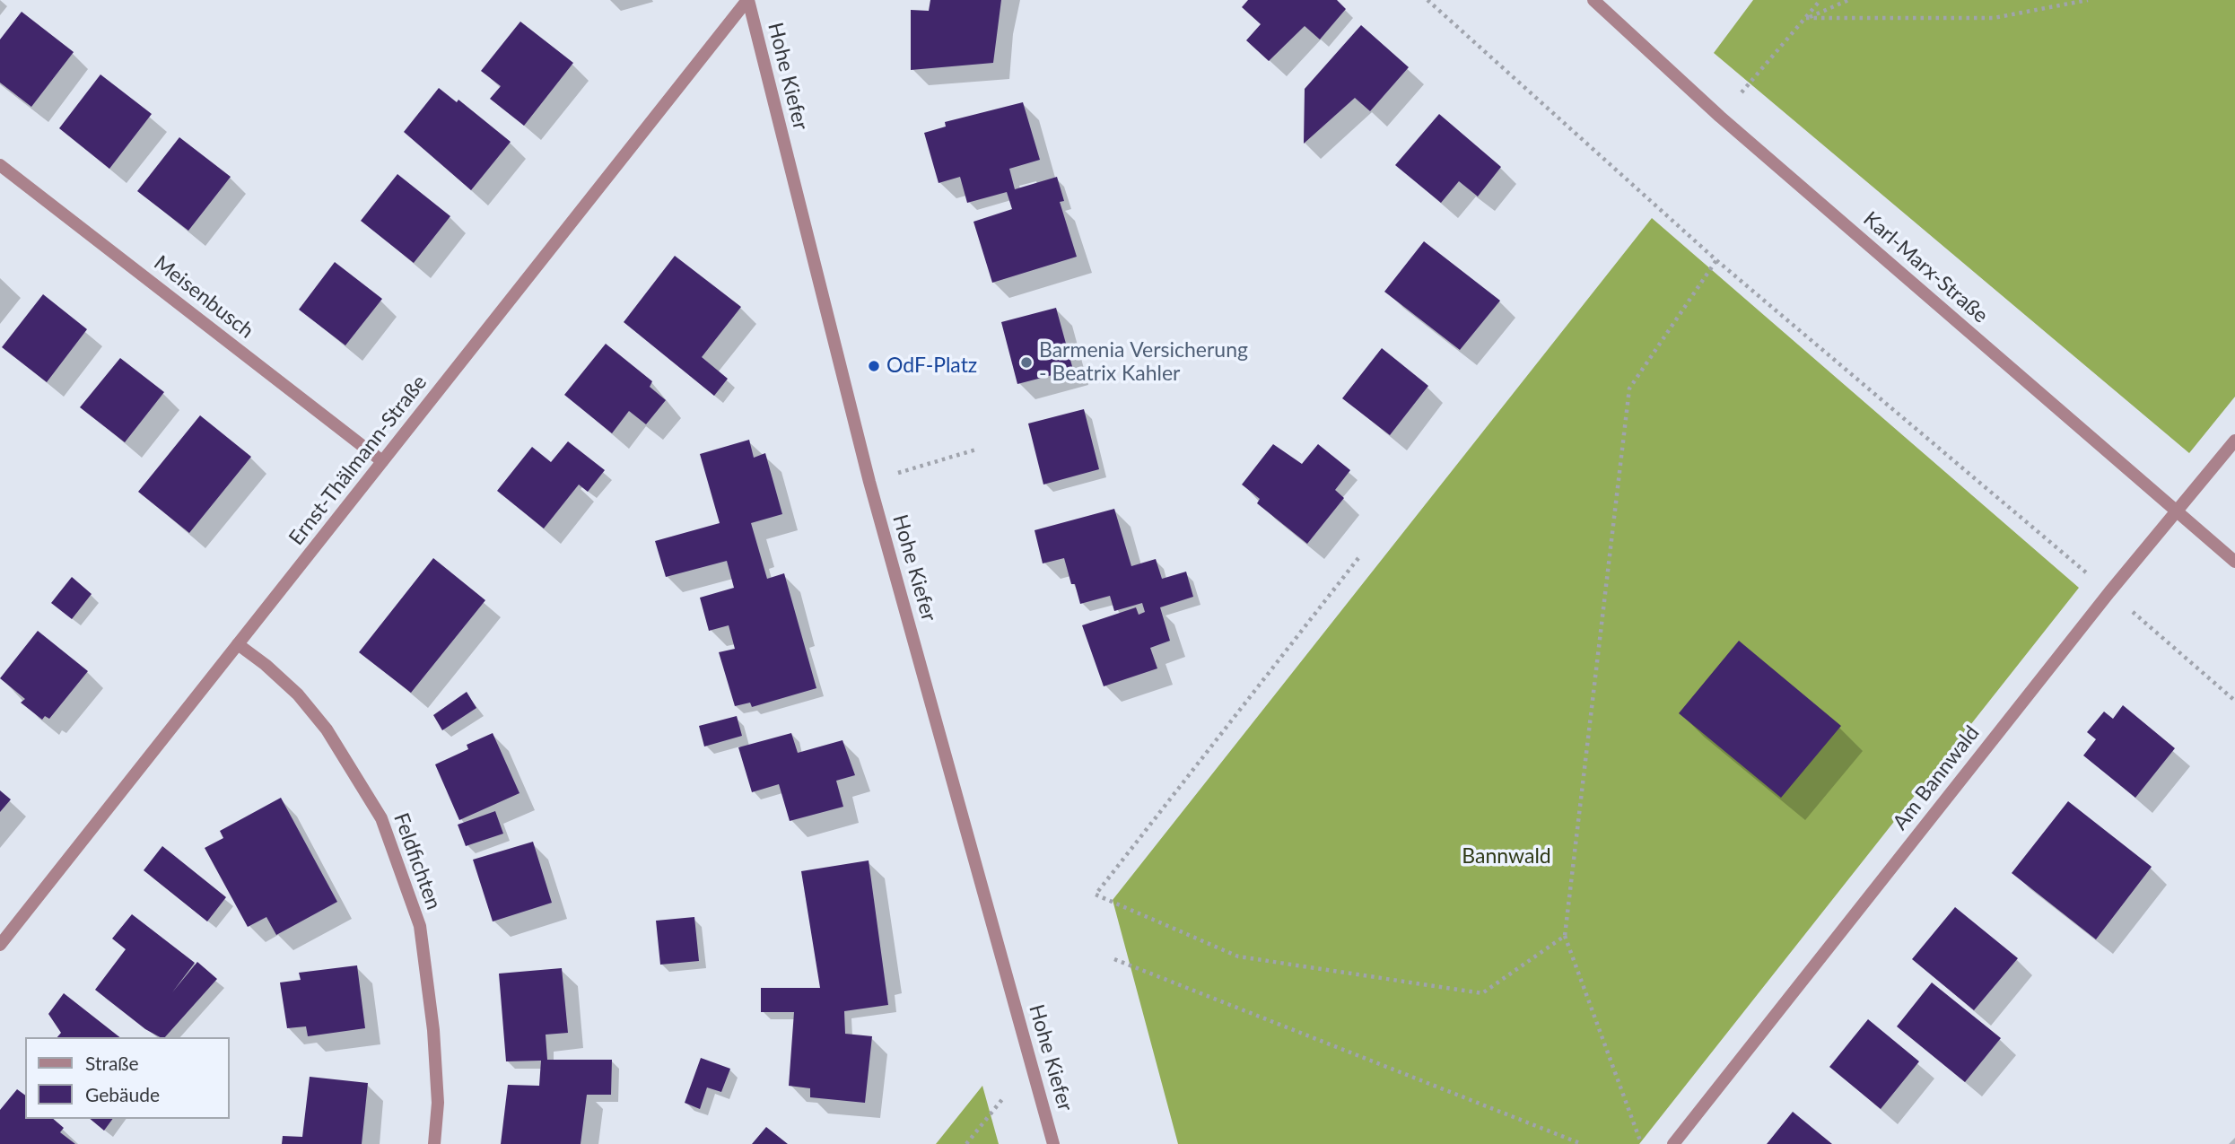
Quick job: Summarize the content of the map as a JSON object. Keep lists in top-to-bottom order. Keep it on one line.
{"streets":{"street":["Hohe Kiefer","Karl-Marx-Straße","Meisenbusch","Ernst-Thälmann-Straße","Am Bannwald","Feldfichten"]},"crossings":[["Hohe Kiefer","Ernst-Thälmann-Straße"],["Karl-Marx-Straße","Am Bannwald"],["Meisenbusch","Ernst-Thälmann-Straße"],["Ernst-Thälmann-Straße","Feldfichten"]],"parks":["Bannwald"],"places":["Barmenia Versicherung - Beatrix Kahler","OdF-Platz"],"legend":["Straße","Gebäude"]}
